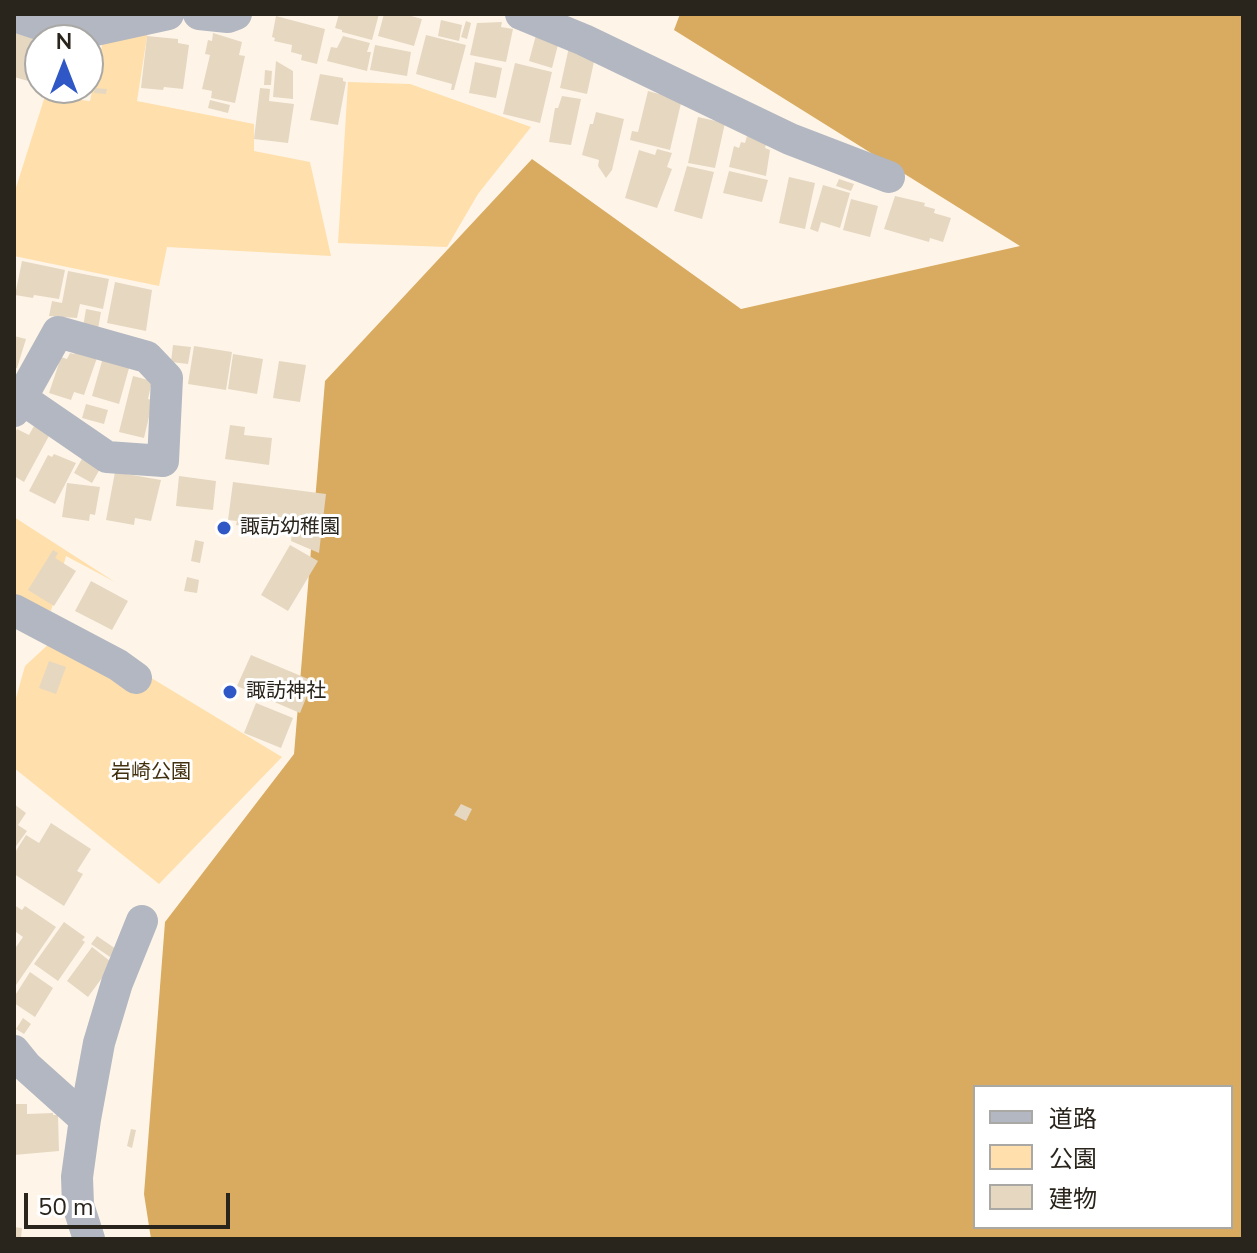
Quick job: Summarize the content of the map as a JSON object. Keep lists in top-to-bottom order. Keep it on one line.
{"parks":["岩崎公園"],"places":["諏訪幼稚園","諏訪神社"],"legend":["道路","公園","建物"],"scale_bar":"50 m","north":"top"}
